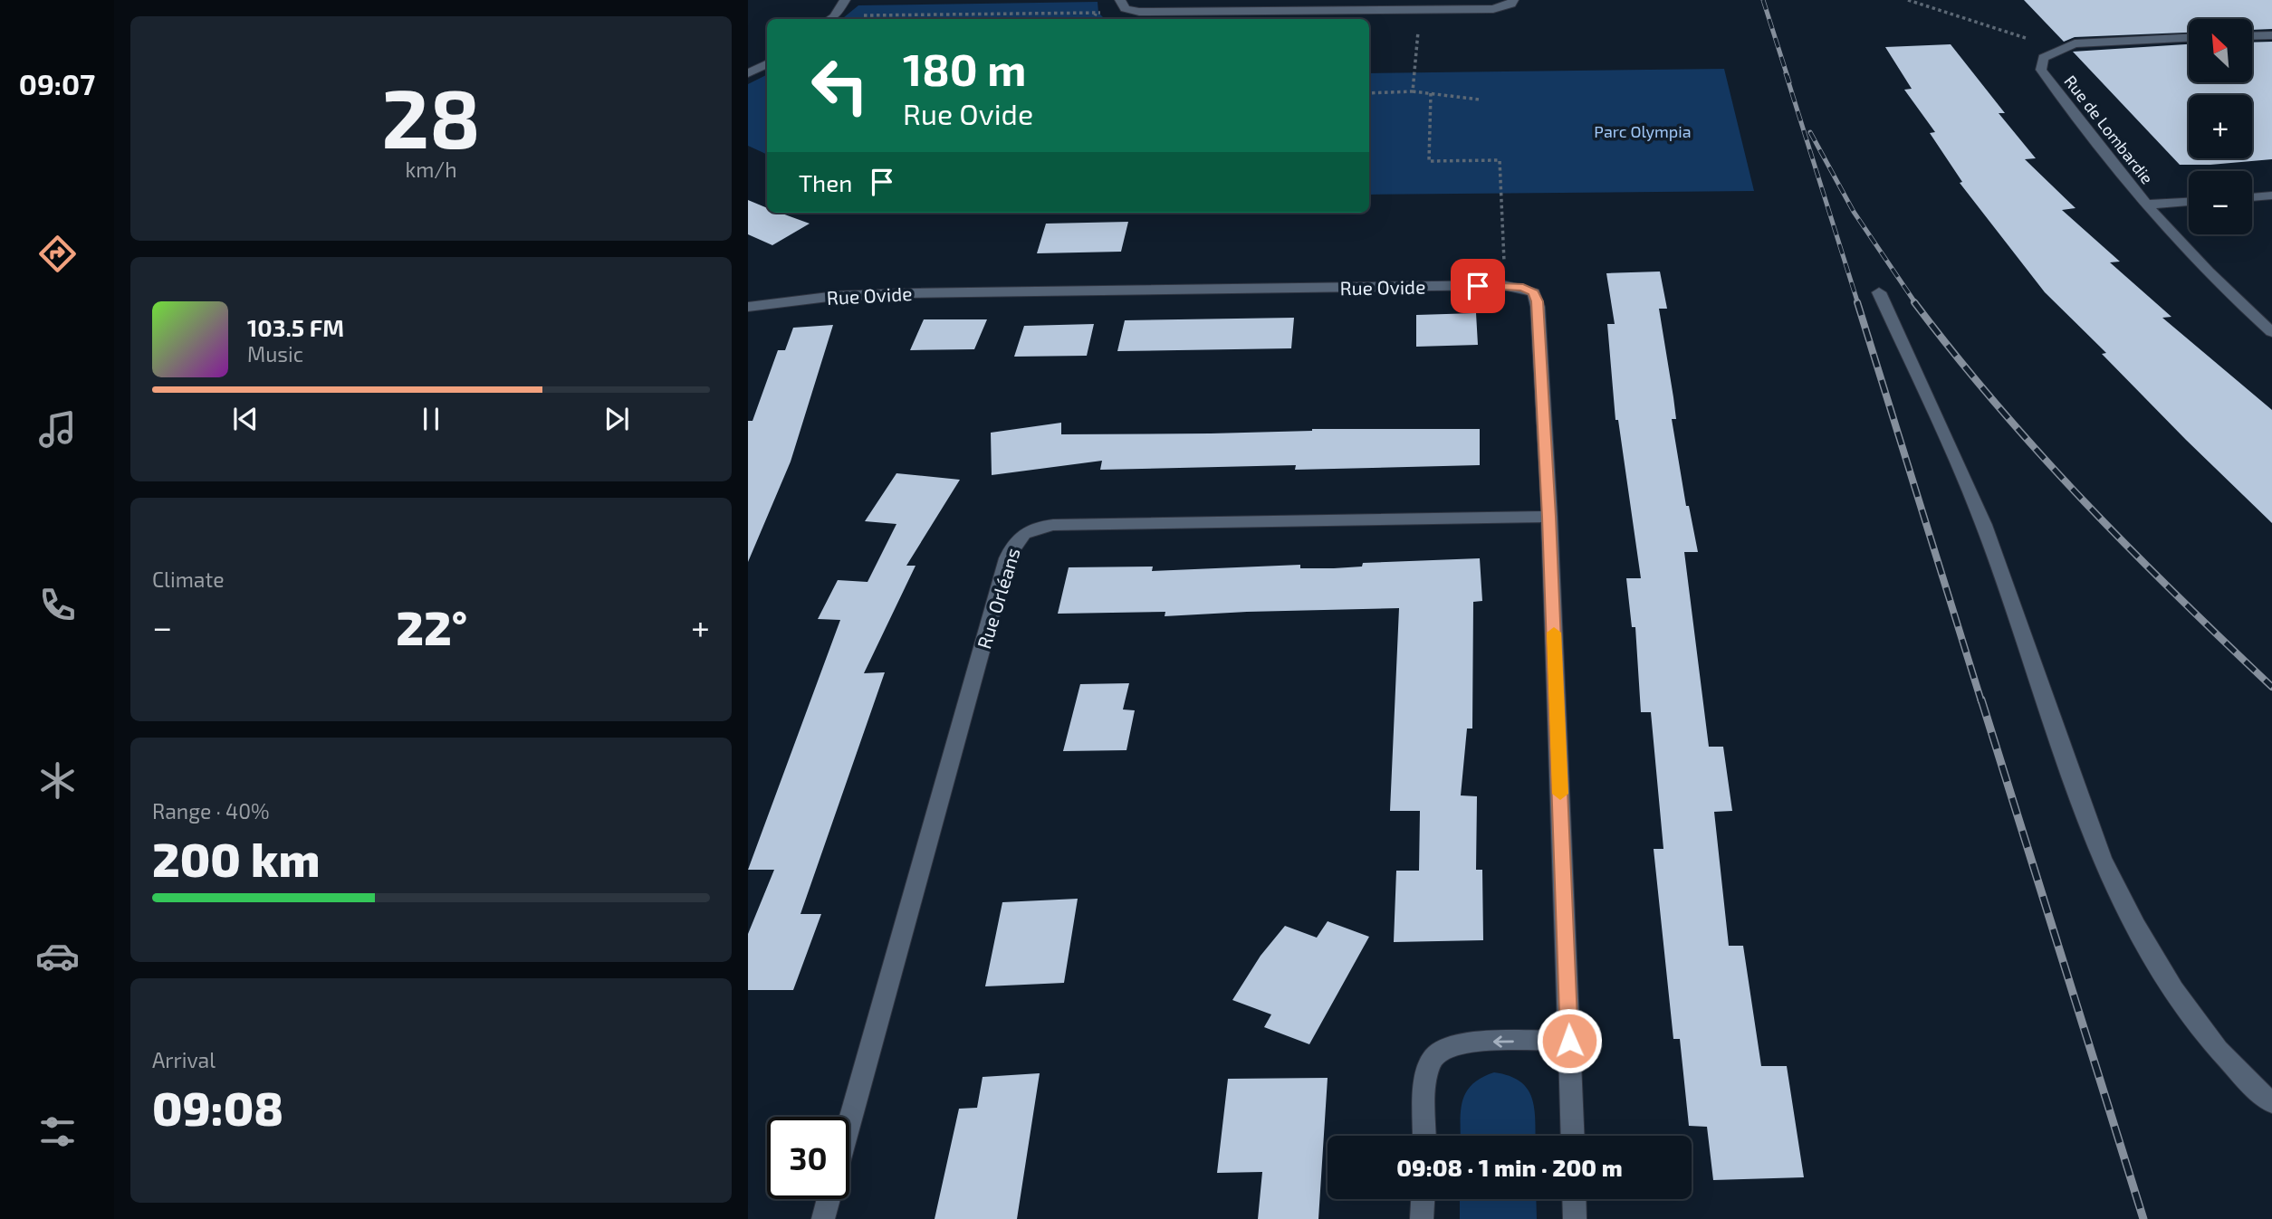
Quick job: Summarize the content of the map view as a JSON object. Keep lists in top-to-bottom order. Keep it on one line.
{"streets":{"street":["Rue de Lombardie","Rue Ovide","Rue Orléans"]},"crossings":[["Rue Ovide","Rue Orléans"]],"parks":["Parc Olympia"],"north":"top left","page":{"tabs":"09:07","tile":[["28","km/h"],"Climate",["Range · 40%","200 km"],["Arrival","09:08"]],"map_buttons":["+","−"],"turn":["180 m","Rue Ovide"],"then":"Then","song":["103.5 FM","Music"],"heat":["−","22°","+"],"limit":"30","trip":"09:08 · 1 min · 200 m"}}
